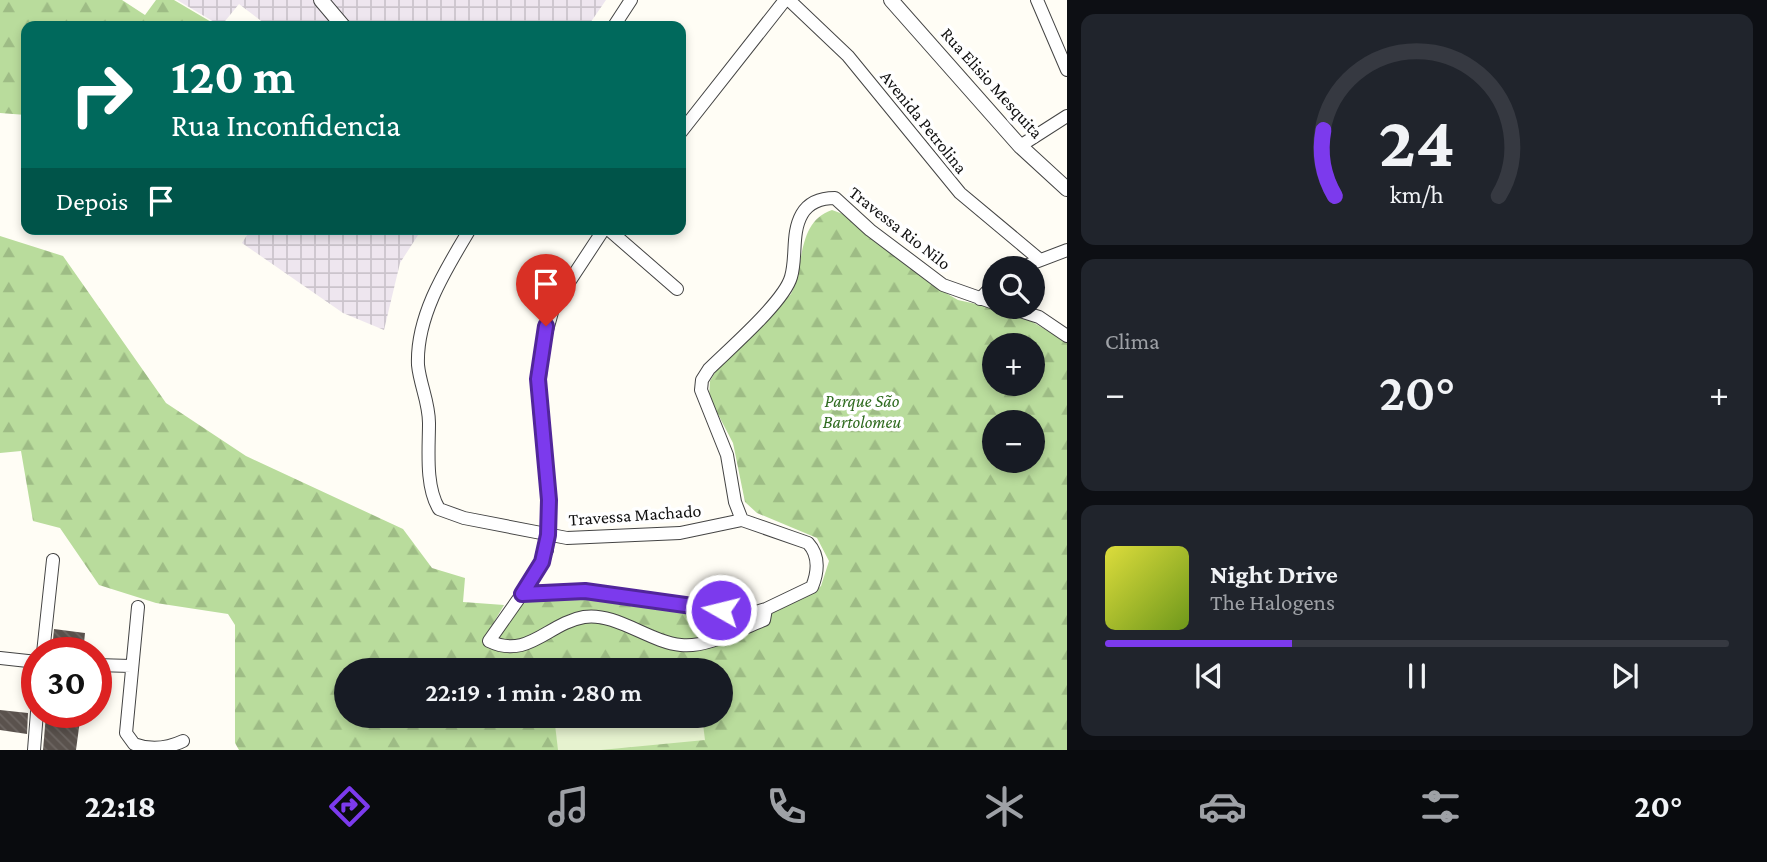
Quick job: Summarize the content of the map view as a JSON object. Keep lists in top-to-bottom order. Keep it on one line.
{"streets":{"street":["Rua Elisio Mesquita","Avenida Petrolina","Travessa Rio Nilo","Travessa Machado"]},"crossings":[["Travessa Rio Nilo","Travessa Machado"]],"parks":["Parque São Bartolomeu"],"page":{"turn":["120 m","Rua Inconfidencia"],"then":"Depois","map_buttons":["+","−"],"tile":"Clima","heat":["−","20°","+"],"song":["Night Drive","The Halogens"],"limit":"30","trip":"22:19 · 1 min · 280 m","tabs":["22:18","20°"],"gauge":["24","km/h"]}}
